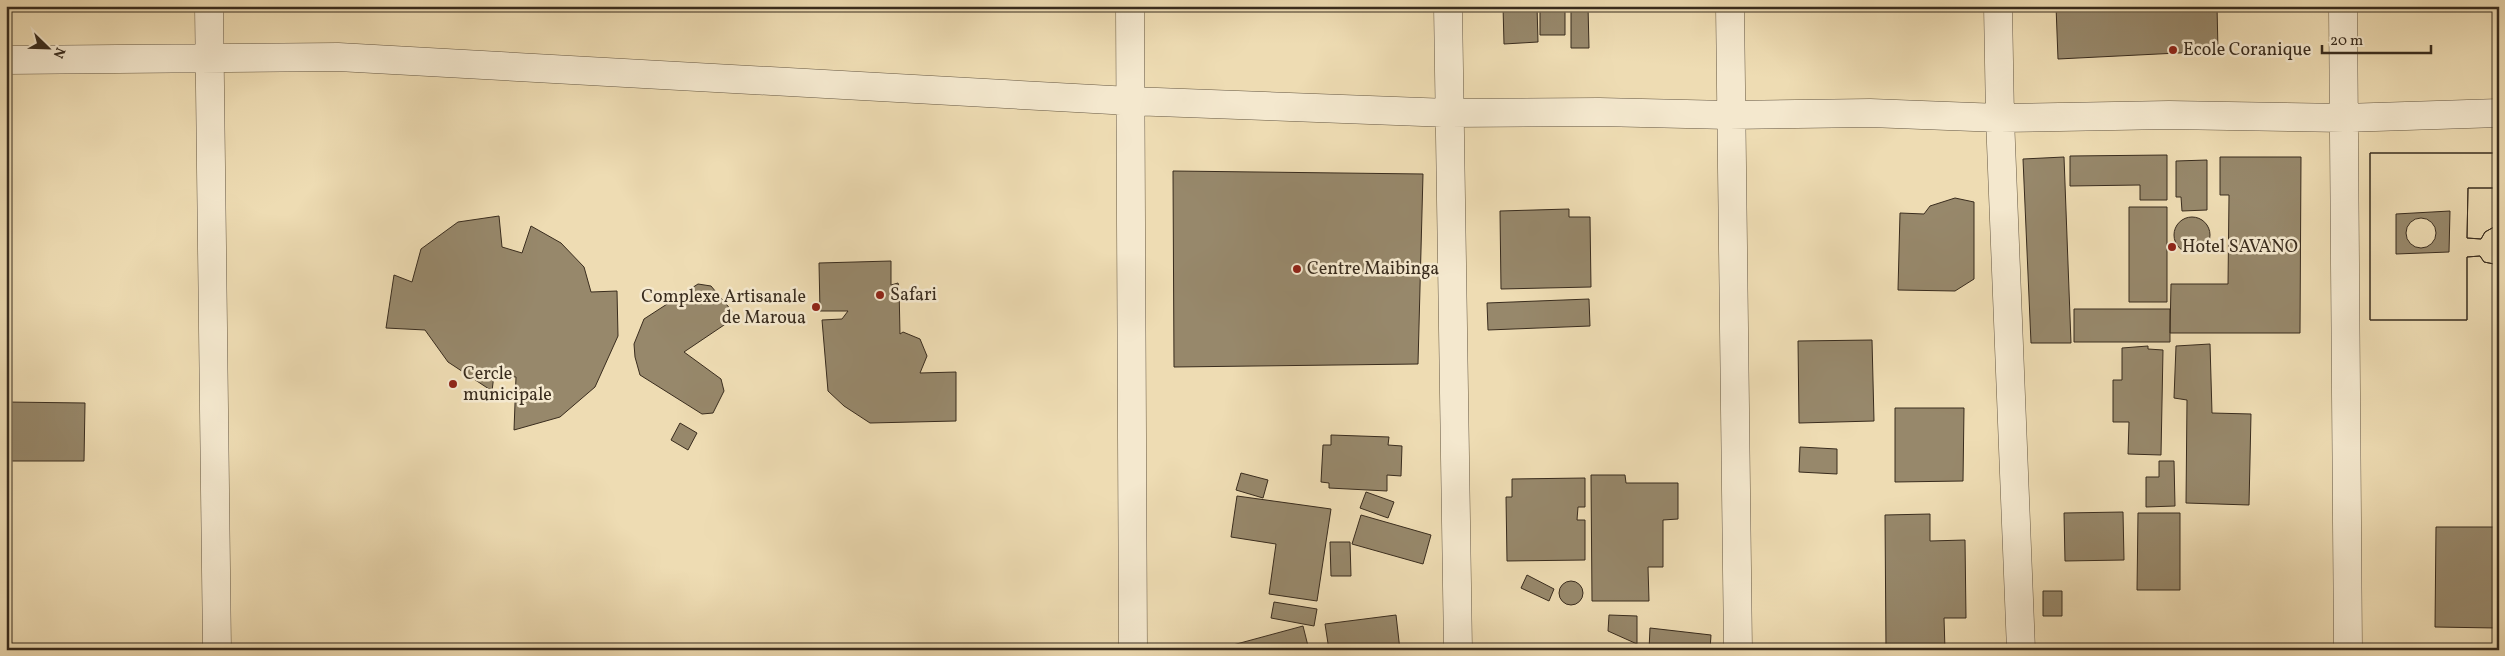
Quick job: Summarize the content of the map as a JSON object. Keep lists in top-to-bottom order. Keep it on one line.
{"places":["Ecole Coranique","Hotel SAVANO","Centre Maibinga","Safari","Complexe Artisanale de Maroua","Cercle municipale"],"scale_bar":"20 m","north":"bottom right"}
